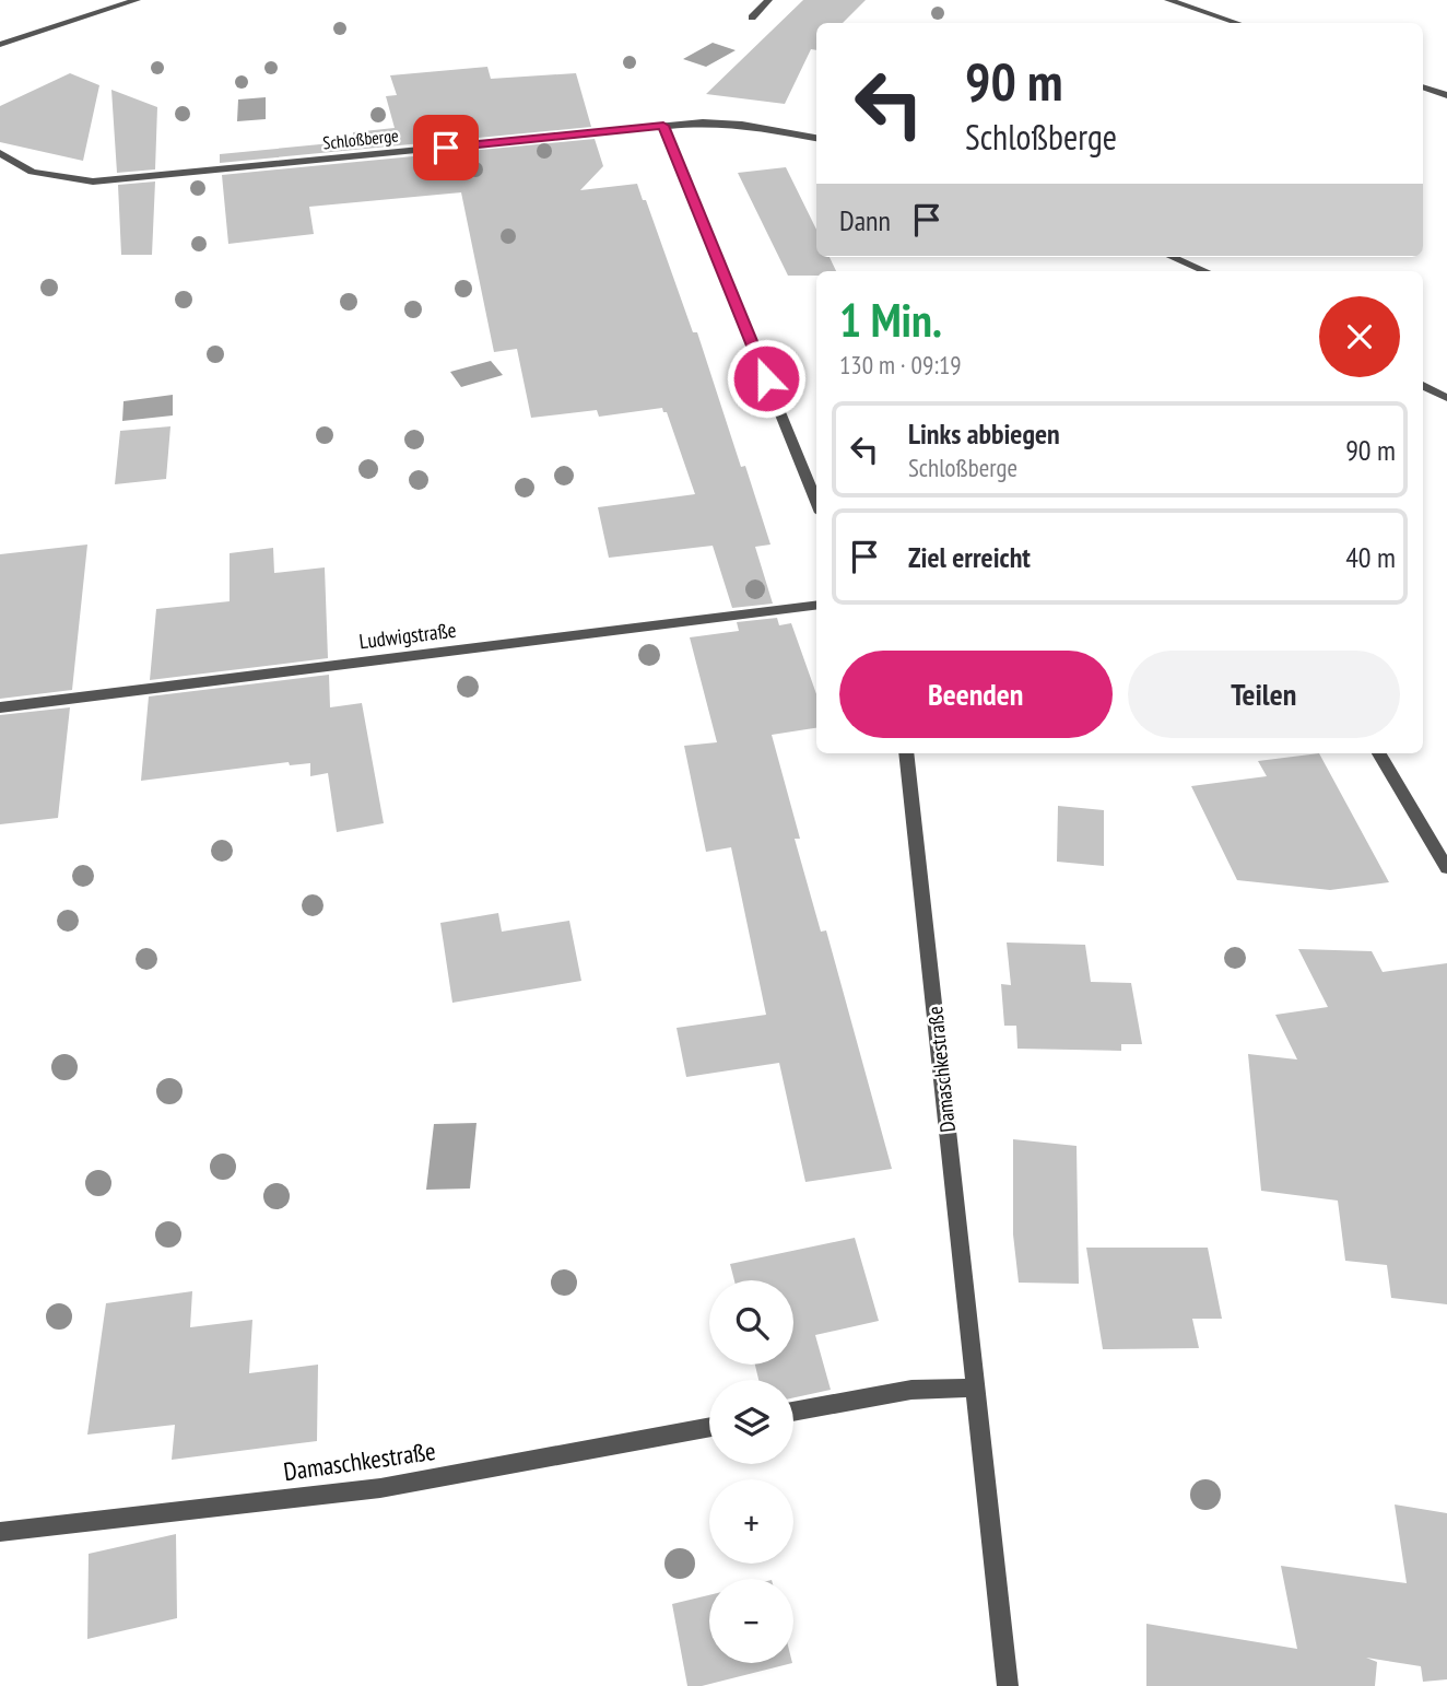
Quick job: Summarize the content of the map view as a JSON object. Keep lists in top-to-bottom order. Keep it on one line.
{"streets":{"street":["Schloßberge","Ludwigstraße","Damaschkestraße"]},"page":{"turn":["90 m","Schloßberge"],"then":"Dann","heading":["1 Min.","130 m · 09:19"],"list":[{"name":"Links abbiegen","note":"Schloßberge","value":"90 m"},{"name":"Ziel erreicht","value":"40 m"}],"buttons":["Beenden","Teilen"],"map_buttons":["+","−"]}}
